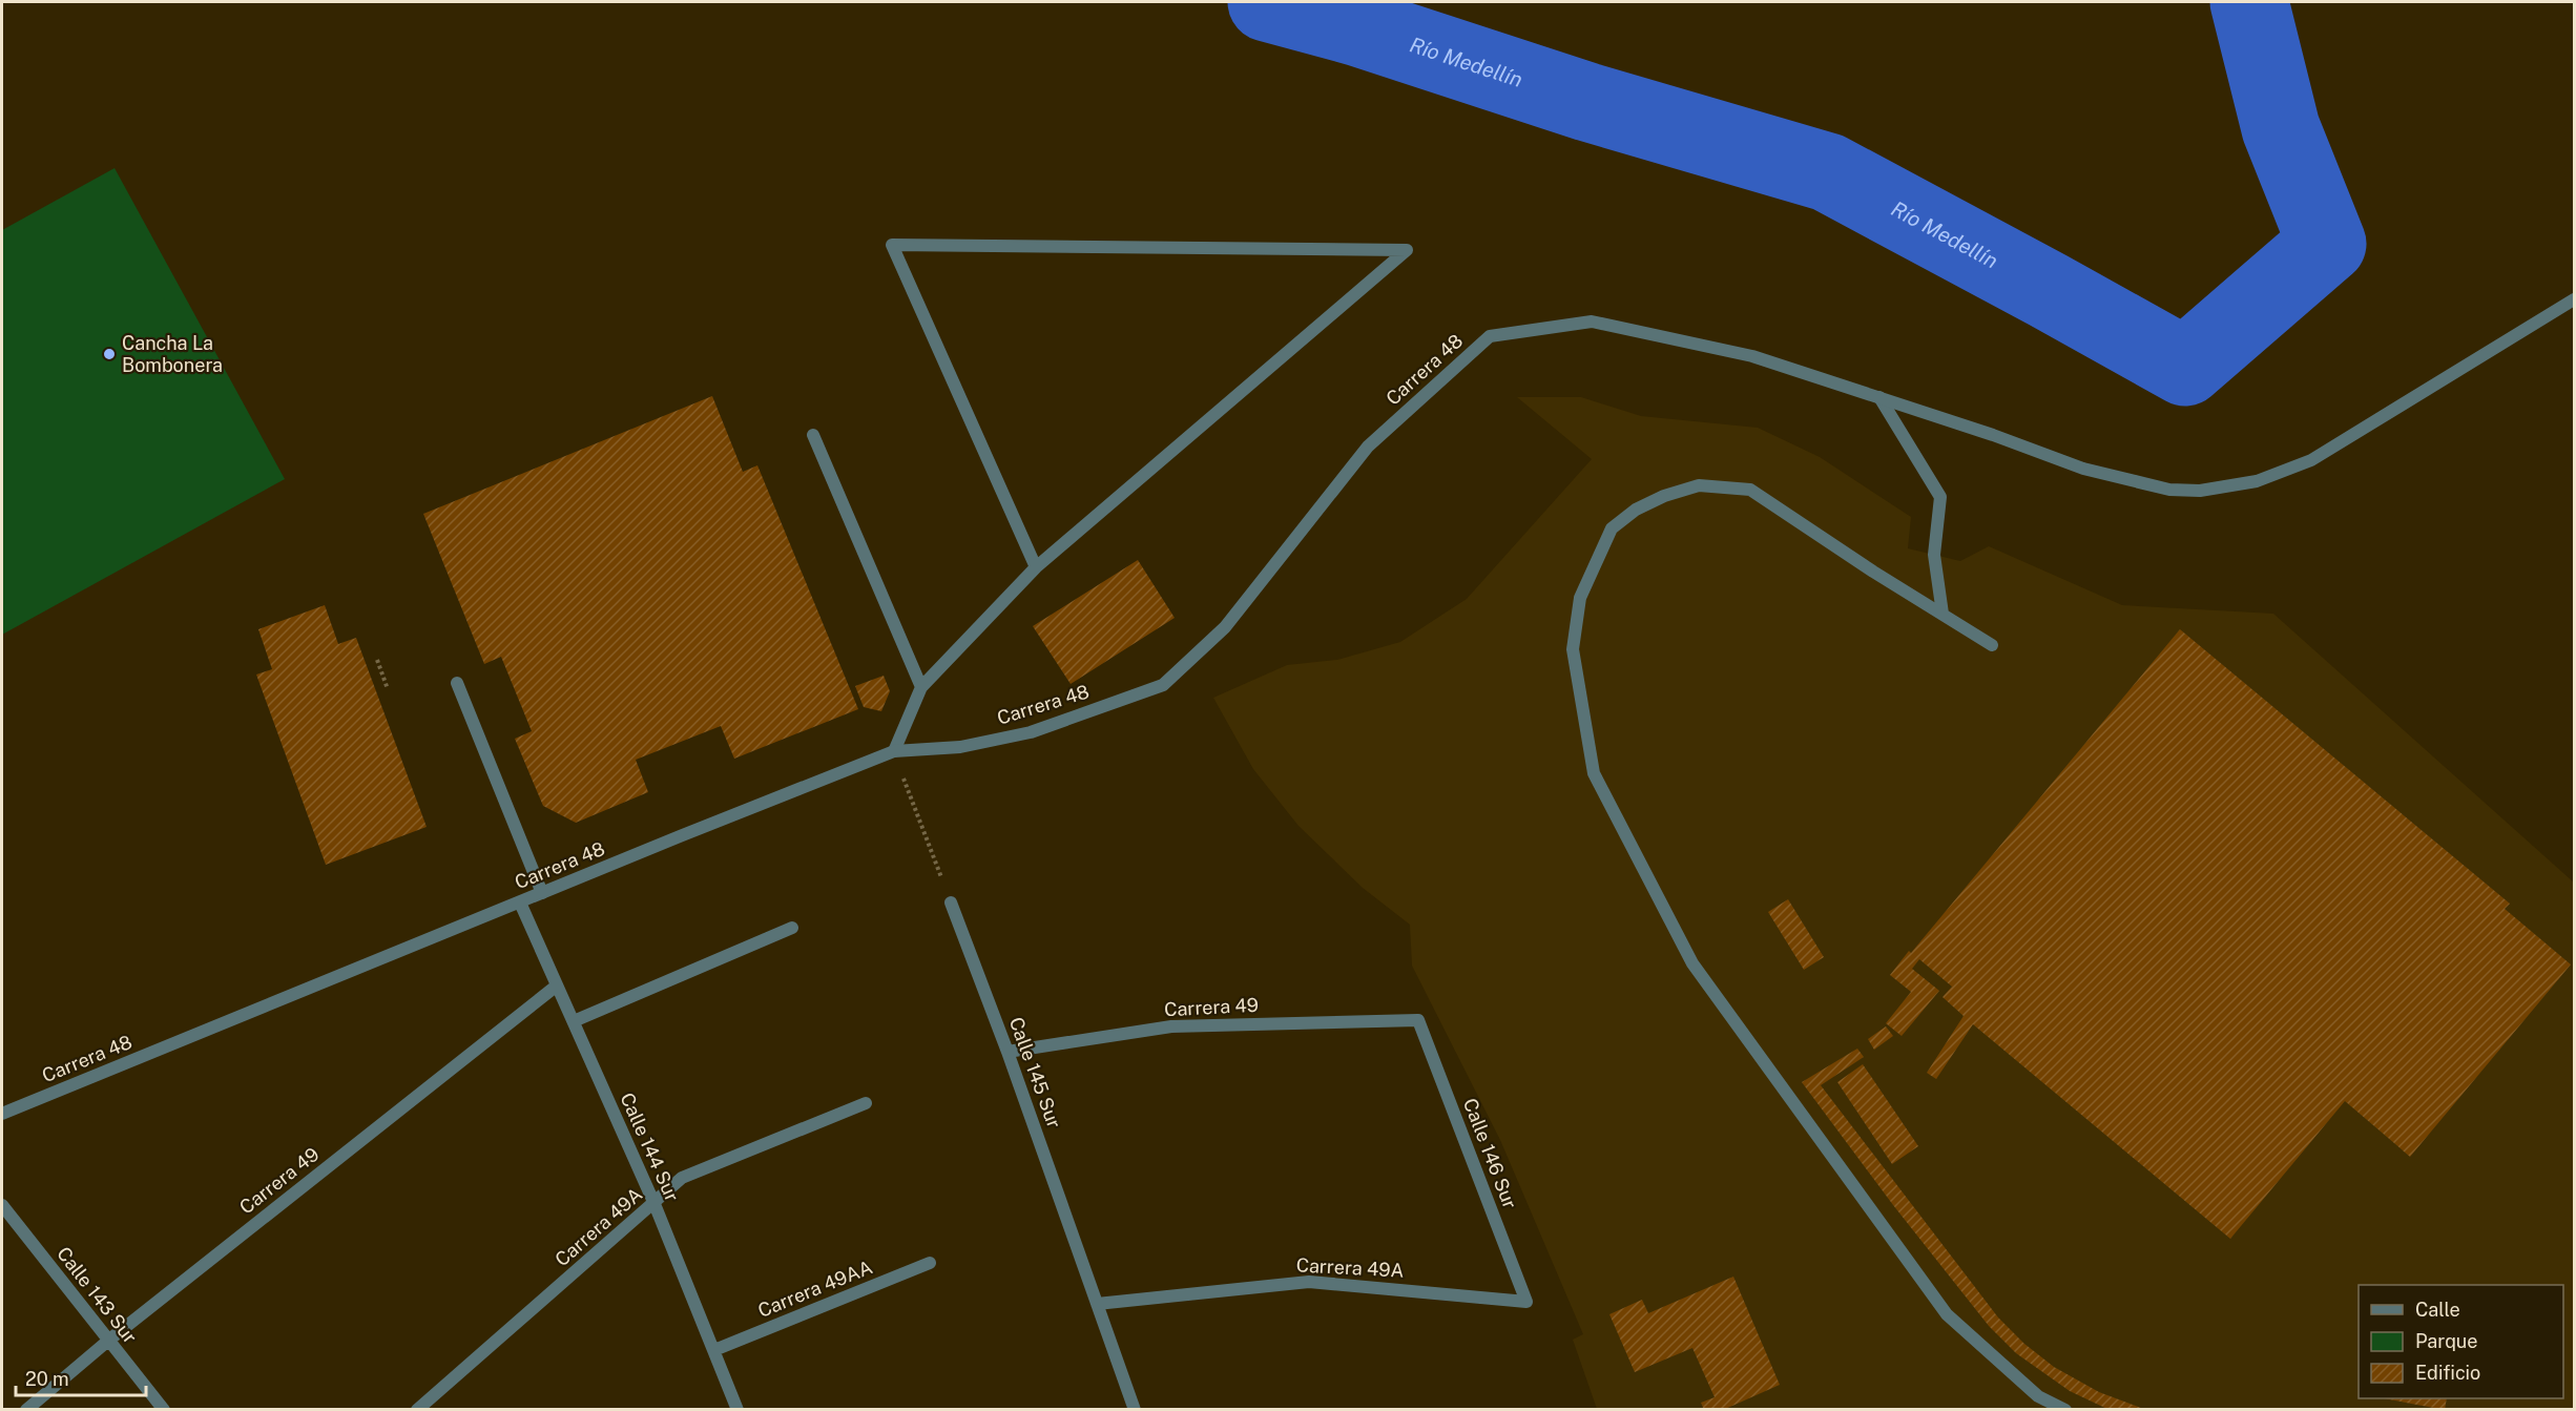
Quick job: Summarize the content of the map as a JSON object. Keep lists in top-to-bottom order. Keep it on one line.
{"streets":{"street":["Carrera 48","Carrera 49","Calle 145 Sur","Calle 144 Sur","Calle 146 Sur","Carrera 49A","Carrera 49AA","Calle 143 Sur"]},"crossings":[["Carrera 48","Calle 144 Sur"],["Carrera 49","Calle 145 Sur"],["Carrera 49","Calle 144 Sur"],["Carrera 49","Calle 146 Sur"],["Carrera 49","Calle 143 Sur"],["Calle 145 Sur","Carrera 49A"],["Calle 144 Sur","Carrera 49A"],["Calle 144 Sur","Carrera 49AA"],["Calle 146 Sur","Carrera 49A"]],"water":["Río Medellín"],"places":["Cancha La Bombonera"],"legend":["Calle","Parque","Edificio"],"scale_bar":"20 m"}
